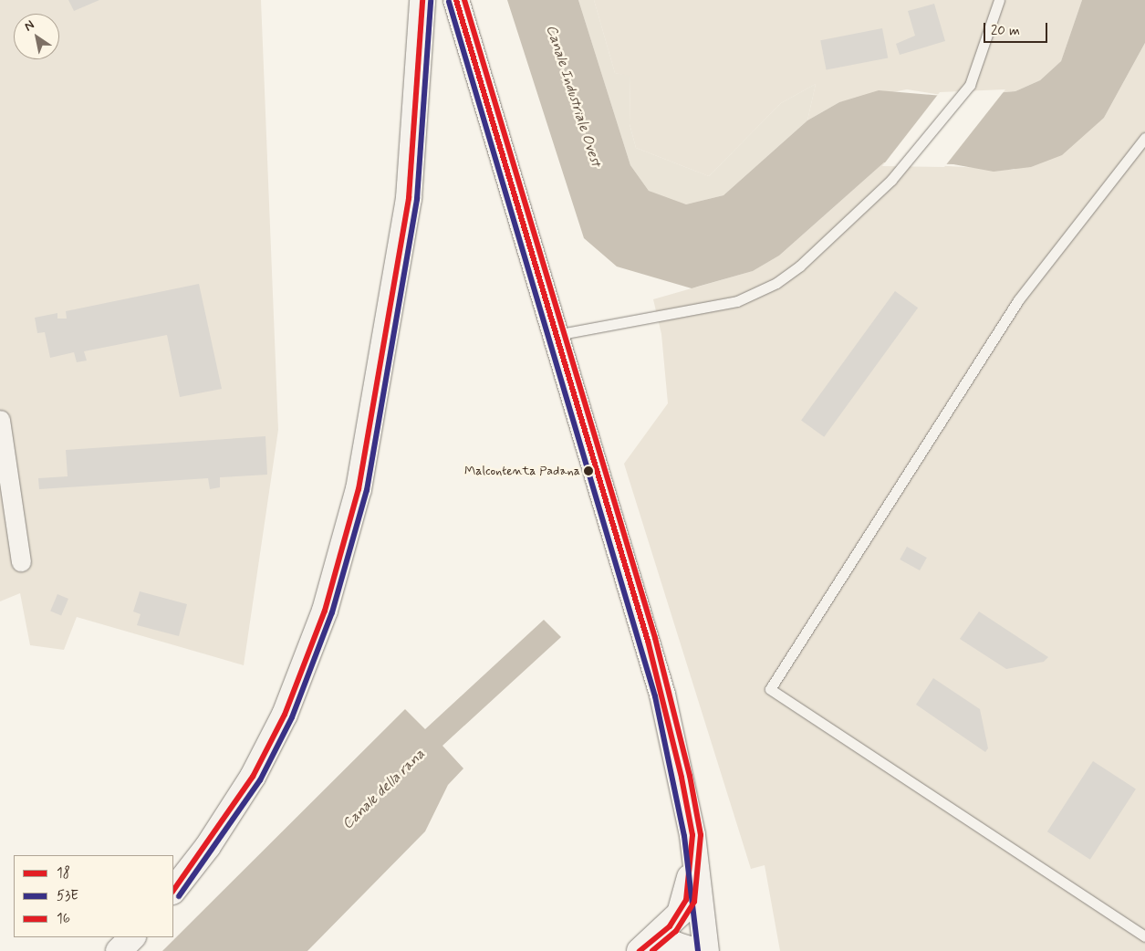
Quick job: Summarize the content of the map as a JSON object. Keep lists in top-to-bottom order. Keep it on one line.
{"water":["Canale Industriale Ovest","Canale della rana"],"places":["Malcontenta Padana"],"lines":["transit line 18","transit line 16","transit line 53E"],"legend":["18","53E","16"],"scale_bar":"20 m","north":"top left"}
